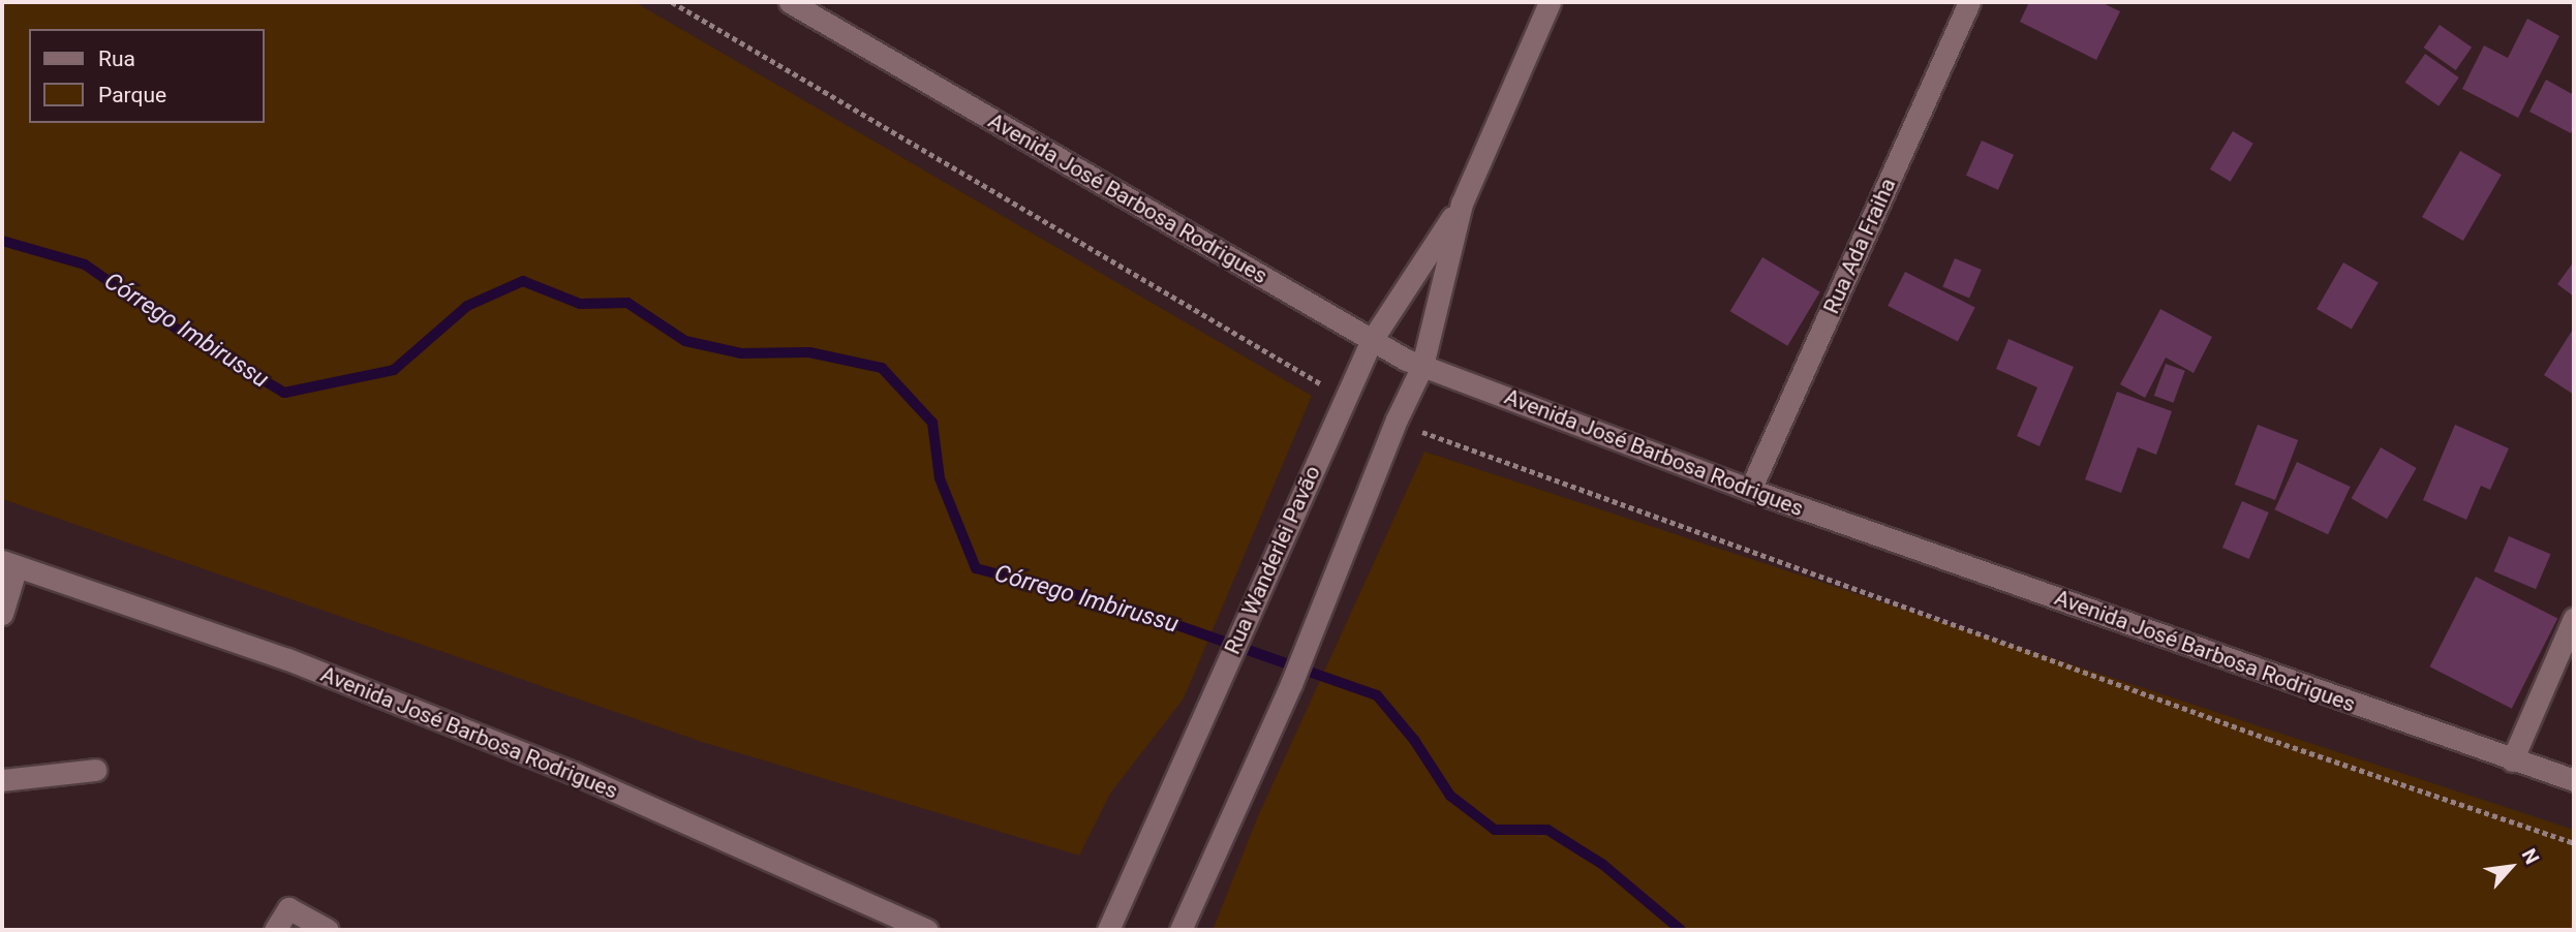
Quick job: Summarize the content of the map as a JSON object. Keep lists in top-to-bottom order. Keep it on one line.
{"streets":{"main road":["Avenida José Barbosa Rodrigues","Rua Ada Fraiha","Rua Wanderlei Pavão"]},"crossings":[["Avenida José Barbosa Rodrigues","Rua Ada Fraiha"],["Avenida José Barbosa Rodrigues","Rua Wanderlei Pavão"]],"water":["Córrego Imbirussu"],"legend":["Rua","Parque"],"north":"top right"}
